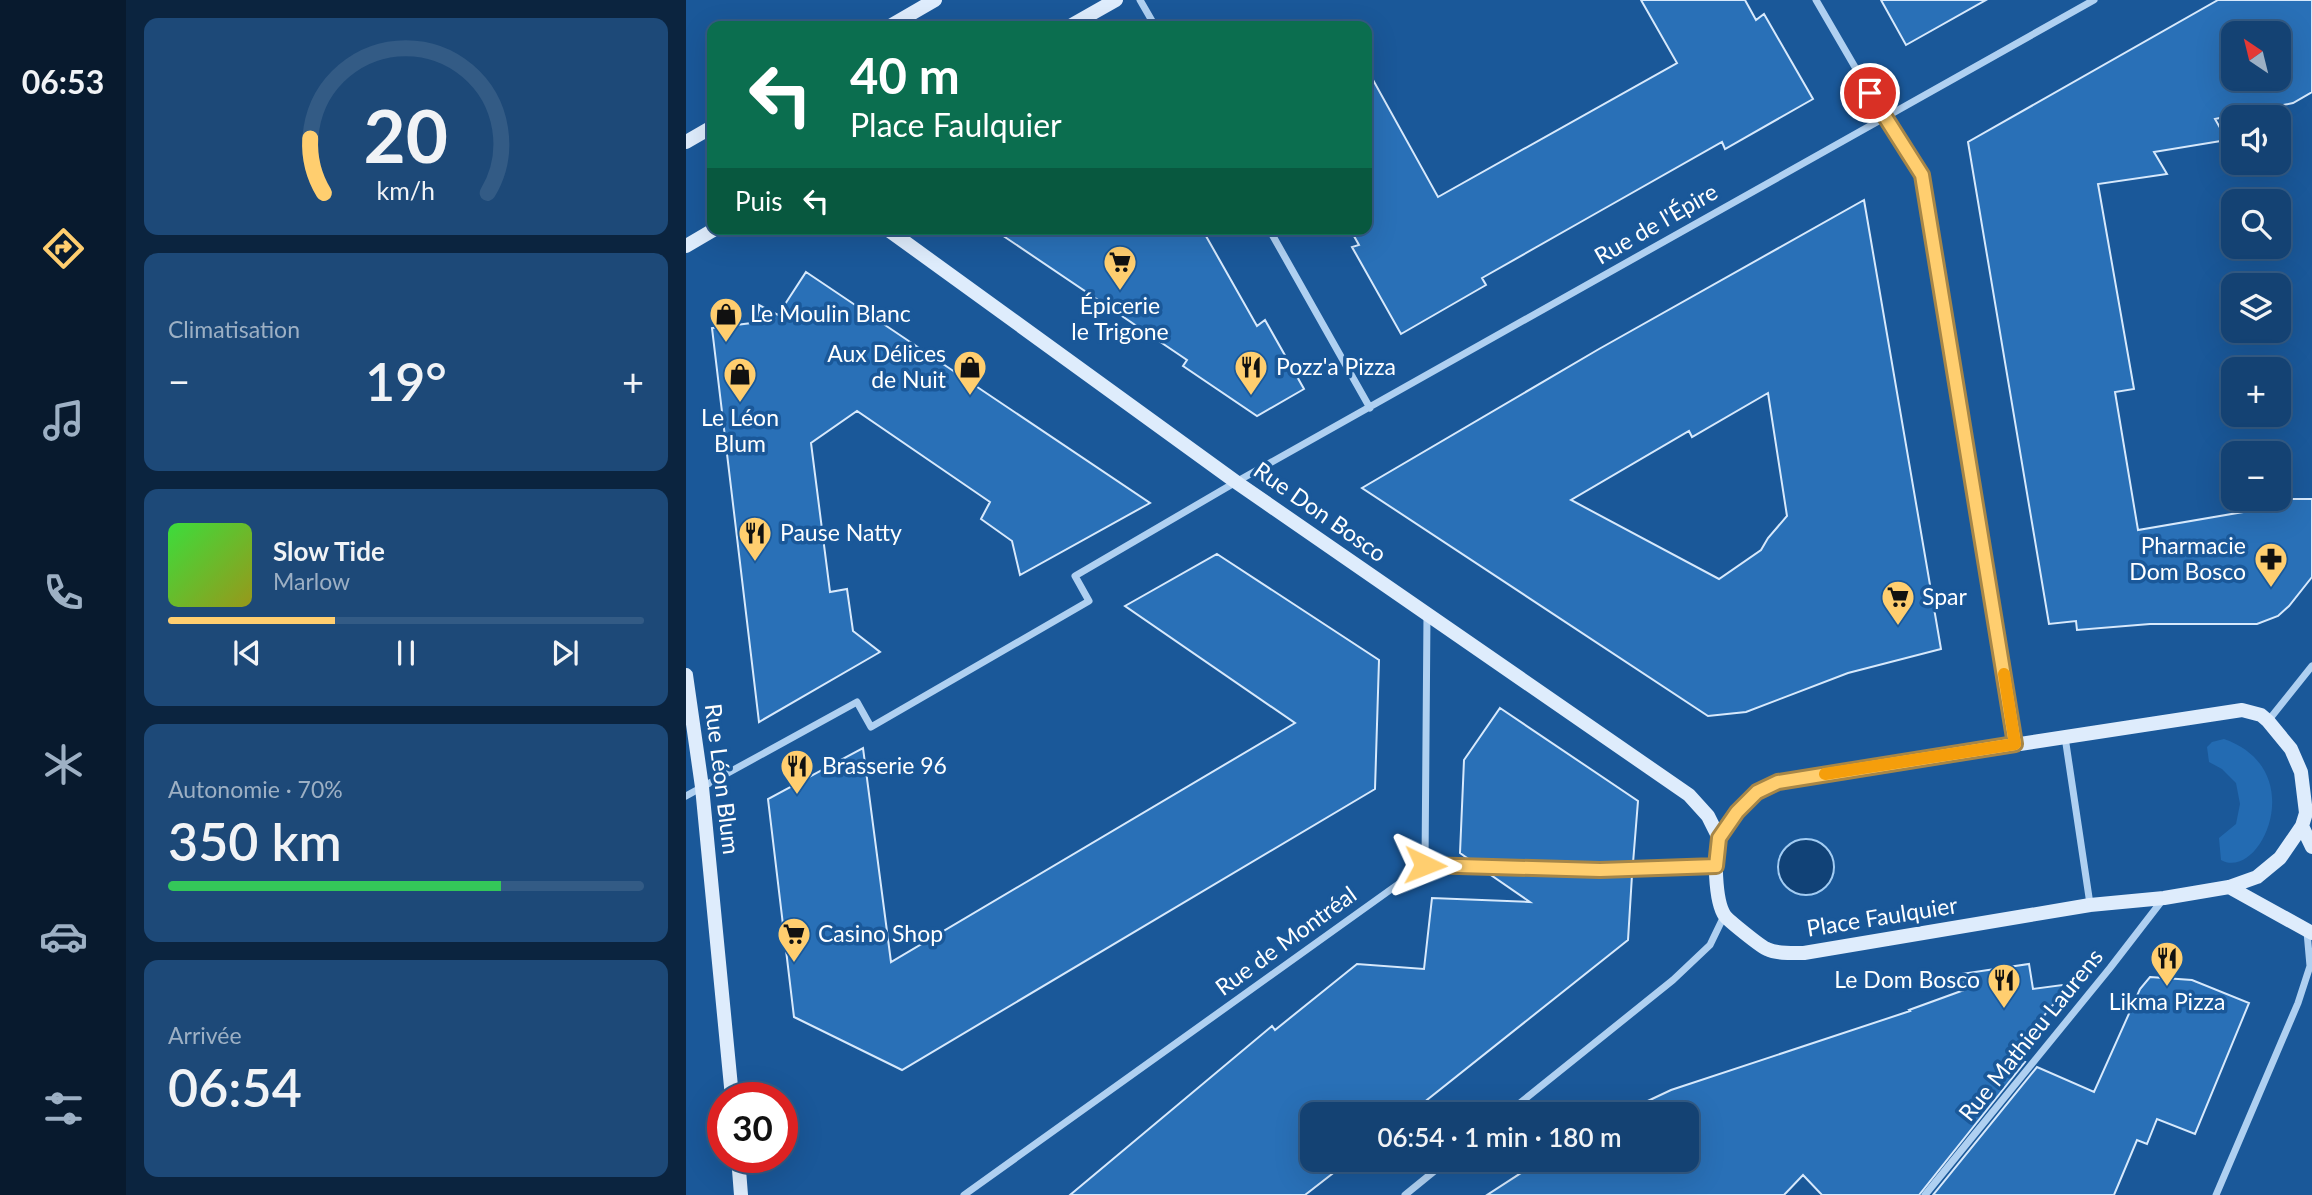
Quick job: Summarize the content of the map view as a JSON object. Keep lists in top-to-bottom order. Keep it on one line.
{"streets":{"street":["Rue de l'Épire","Rue Don Bosco","Rue Léon Blum","Place Faulquier","Rue de Montréal","Rue Mathieu Laurens"]},"crossings":[["Rue de l'Épire","Rue Don Bosco"],["Rue de l'Épire","Rue Léon Blum"],["Place Faulquier","Rue Mathieu Laurens"]],"places":{"supermarket":["Épicerie le Trigone","Spar","Casino Shop"],"shop":["Le Moulin Blanc","Aux Délices de Nuit","Le Léon Blum"],"restaurant":["Pozz'a Pizza","Pause Natty","Brasserie 96","Likma Pizza","Le Dom Bosco"],"pharmacy":["Pharmacie Dom Bosco"]},"north":"top left","page":{"tabs":"06:53","map_buttons":["+","−"],"turn":["40 m","Place Faulquier"],"then":"Puis","tile":["Climatisation",["Autonomie · 70%","350 km"],["Arrivée","06:54"]],"heat":["−","19°","+"],"song":["Slow Tide","Marlow"],"limit":"30","trip":"06:54 · 1 min · 180 m","gauge":["20","km/h"]}}
